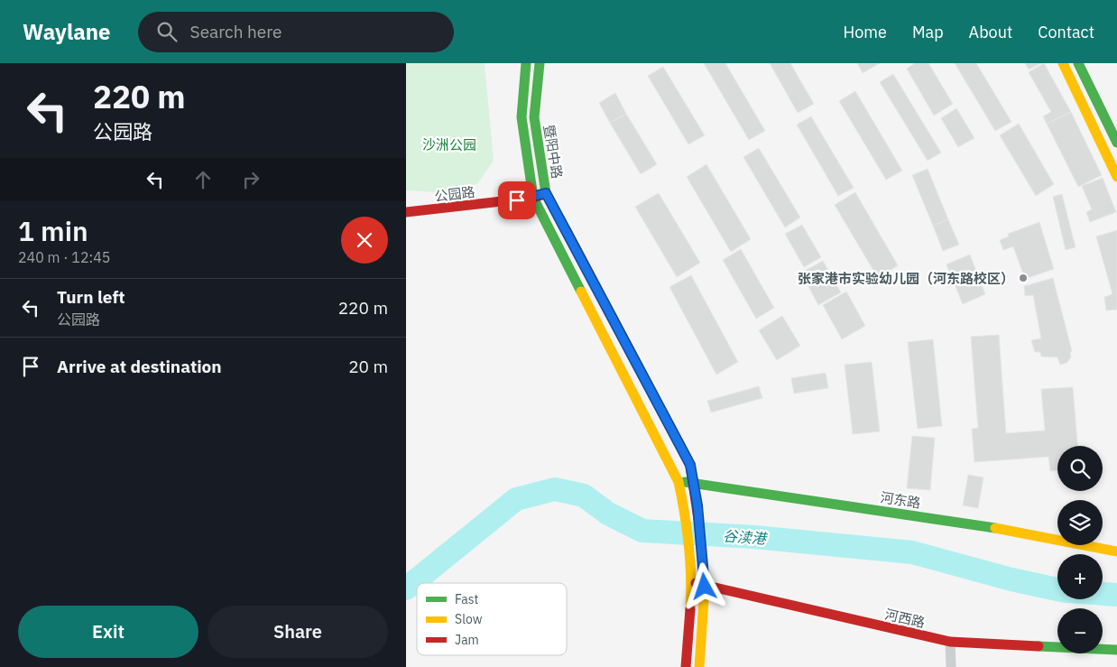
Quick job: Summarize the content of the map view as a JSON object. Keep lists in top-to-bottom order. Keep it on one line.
{"streets":{"main road":["暨阳中路","公园路","河东路","河西路"]},"crossings":[["暨阳中路","公园路"],["暨阳中路","河东路"],["暨阳中路","河西路"]],"water":["谷渎港"],"parks":["沙洲公园"],"places":["张家港市实验幼儿园（河东路校区）"],"legend":["Fast","Slow","Jam"],"page":{"header":"Waylane","search":"Search here","nav":["Home","Map","About","Contact"],"turn":["220 m","公园路"],"heading":["1 min","240 m · 12:45"],"list":[{"name":"Turn left","note":"公园路","value":"220 m"},{"name":"Arrive at destination","value":"20 m"}],"map_buttons":["+","−"],"buttons":["Exit","Share"]}}
